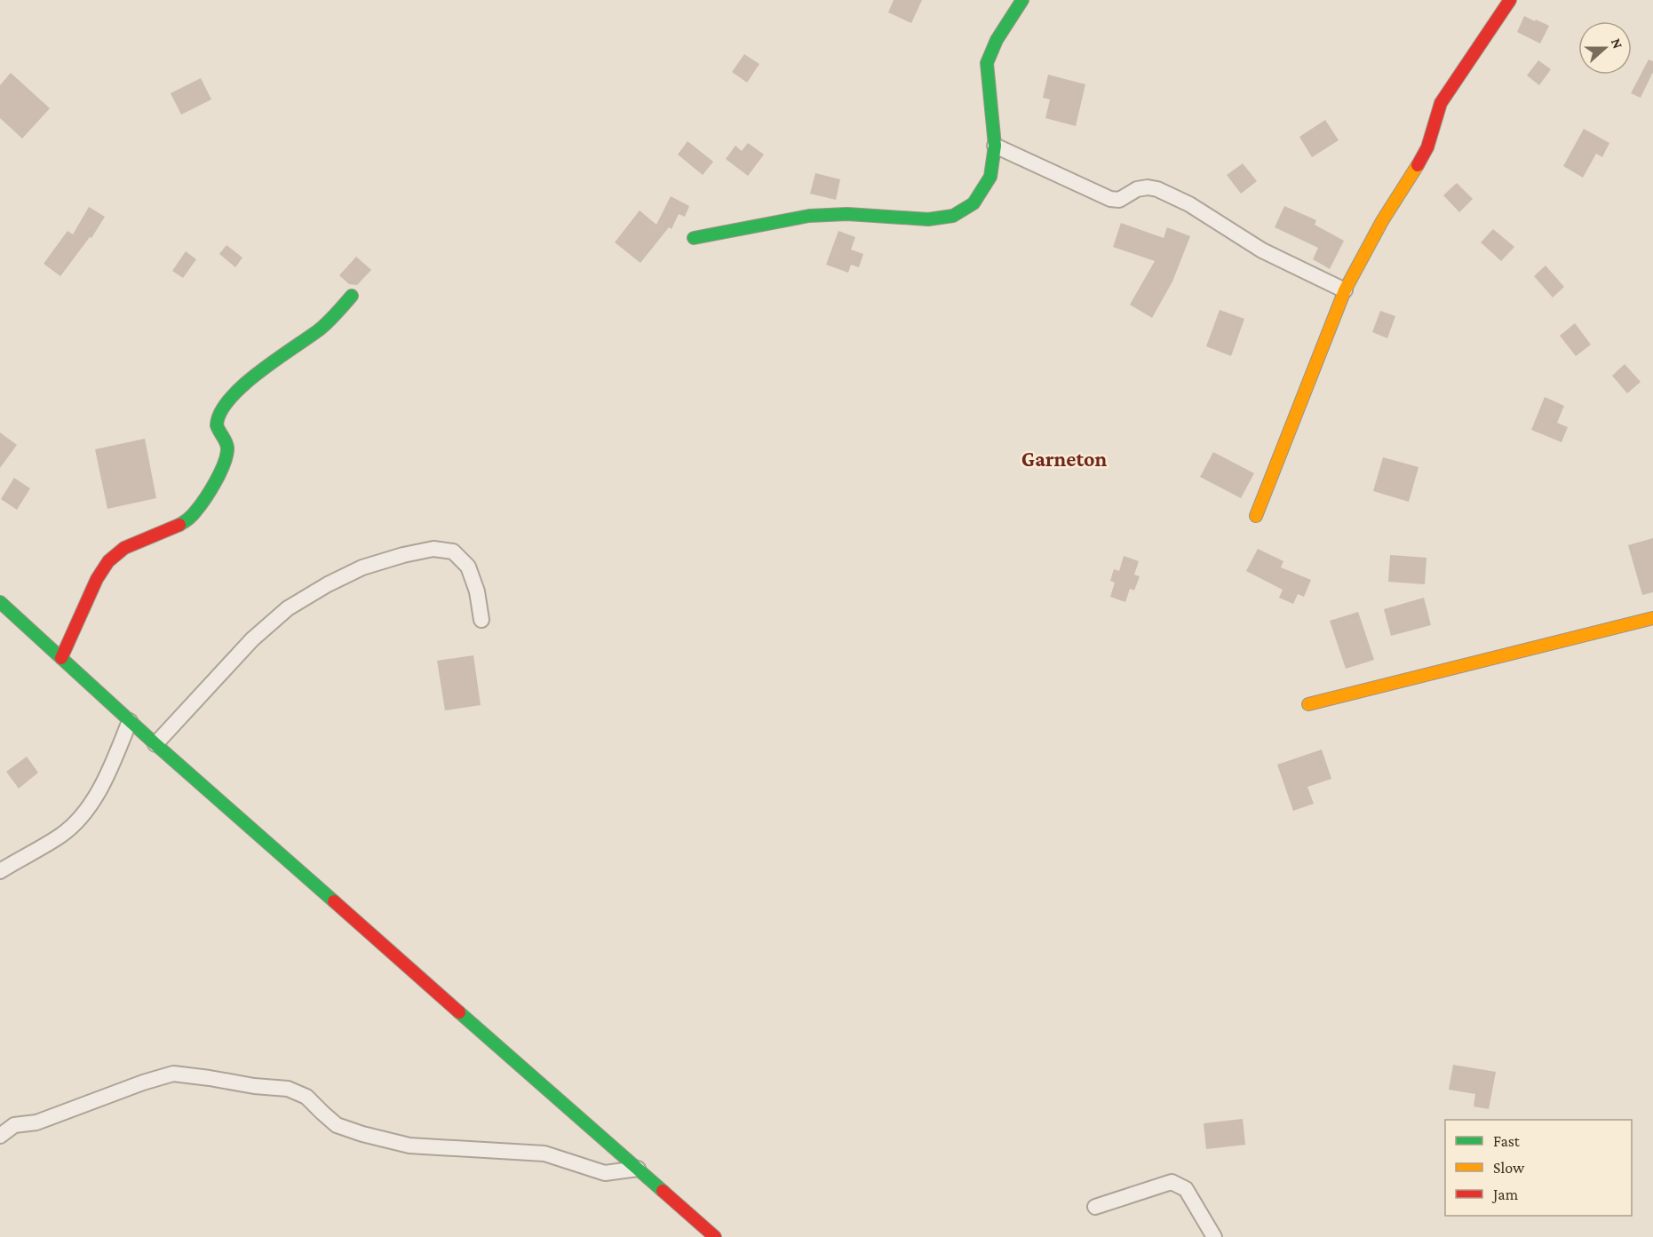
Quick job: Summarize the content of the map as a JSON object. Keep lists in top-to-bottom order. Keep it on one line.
{"districts":["Garneton"],"legend":["Fast","Slow","Jam"],"north":"right"}
